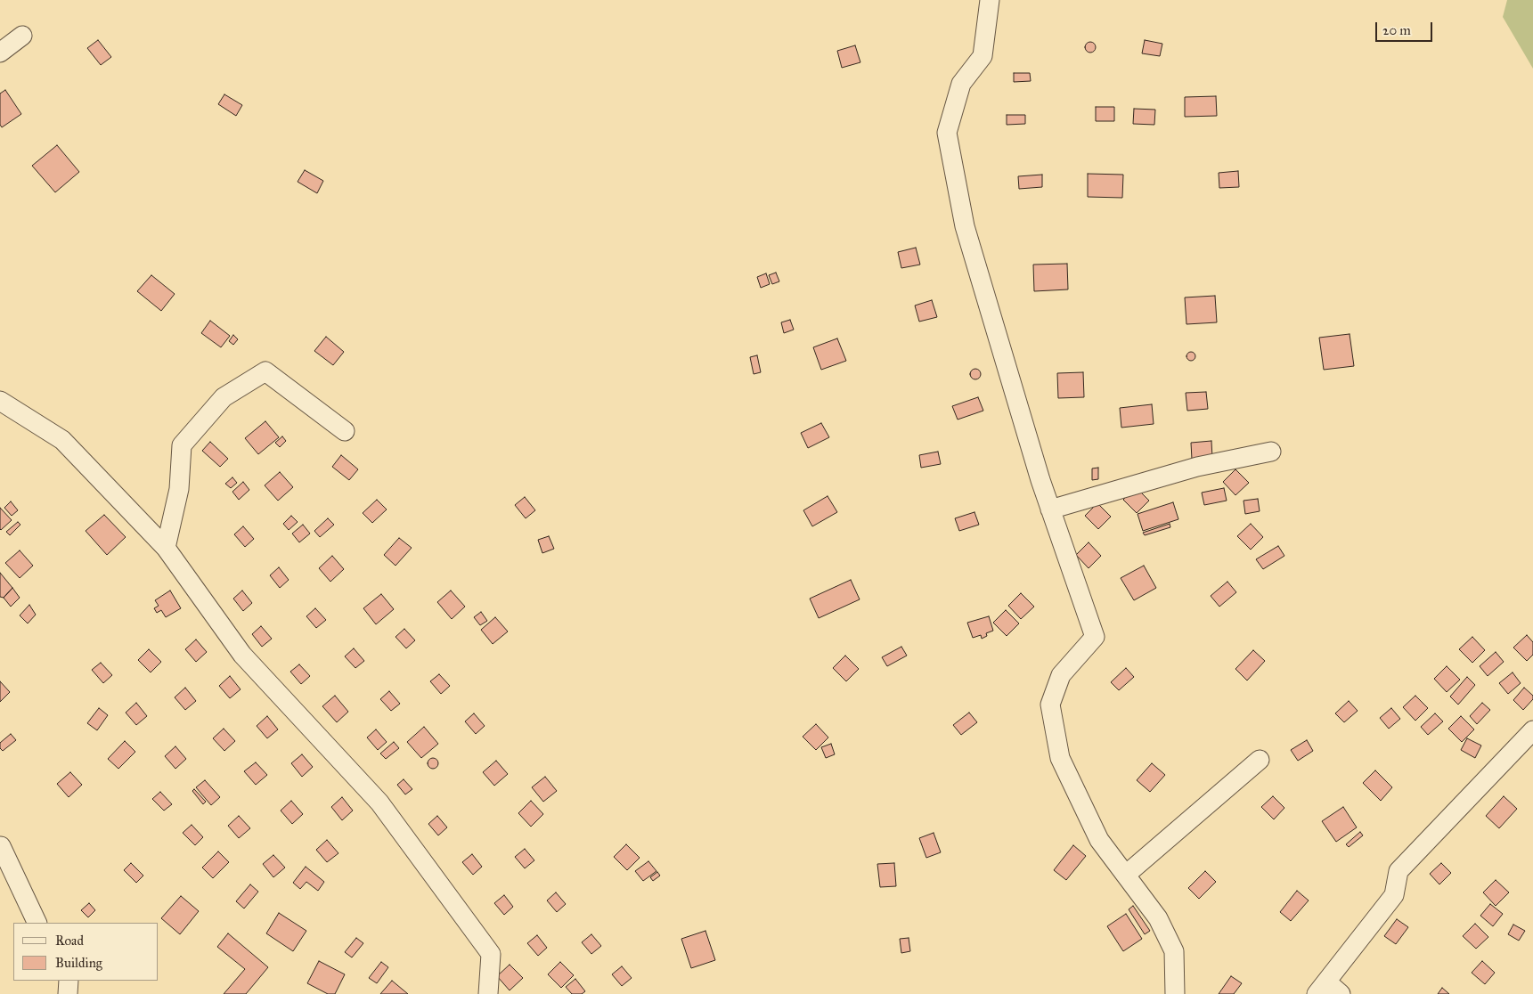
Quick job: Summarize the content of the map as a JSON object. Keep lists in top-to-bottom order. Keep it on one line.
{"legend":["Road","Building"],"scale_bar":"20 m"}
